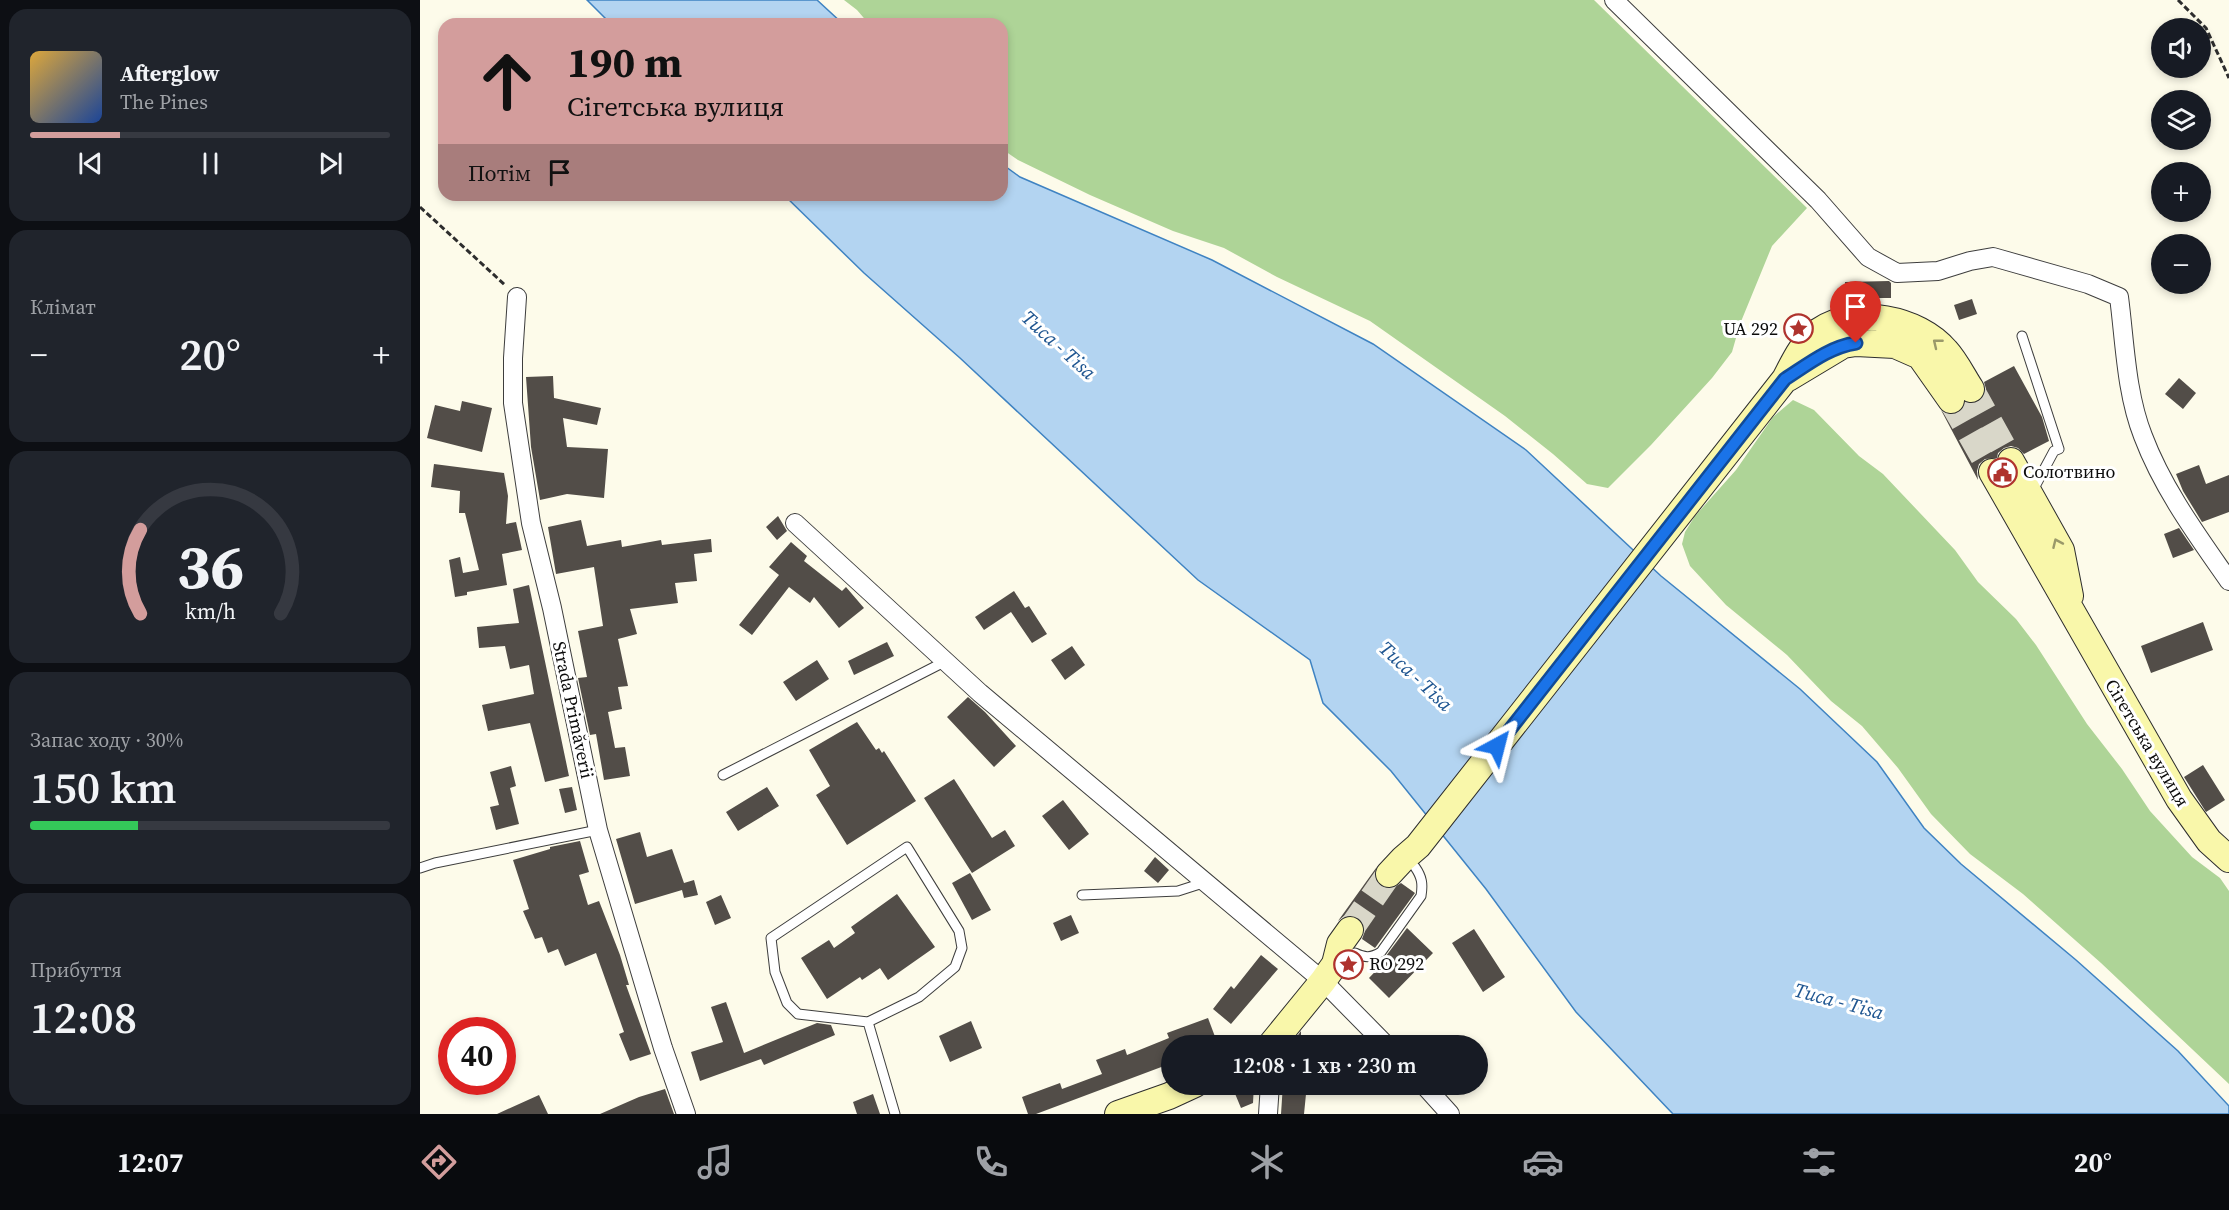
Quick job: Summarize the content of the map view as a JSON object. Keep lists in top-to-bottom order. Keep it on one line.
{"streets":{"street":["Strada Primăverii","Сігетська вулиця"]},"water":["Тиса - Tisa"],"places":{"place":["UA 292","RO 292"],"public building":["Солотвино"]},"page":{"map_buttons":["+","−"],"turn":["190 m","Сігетська вулиця"],"song":["Afterglow","The Pines"],"then":"Потім","tile":["Клімат",["Запас ходу · 30%","150 km"],["Прибуття","12:08"]],"heat":["−","20°","+"],"limit":"40","trip":"12:08 · 1 хв · 230 m","tabs":["12:07","20°"],"gauge":["36","km/h"]}}
